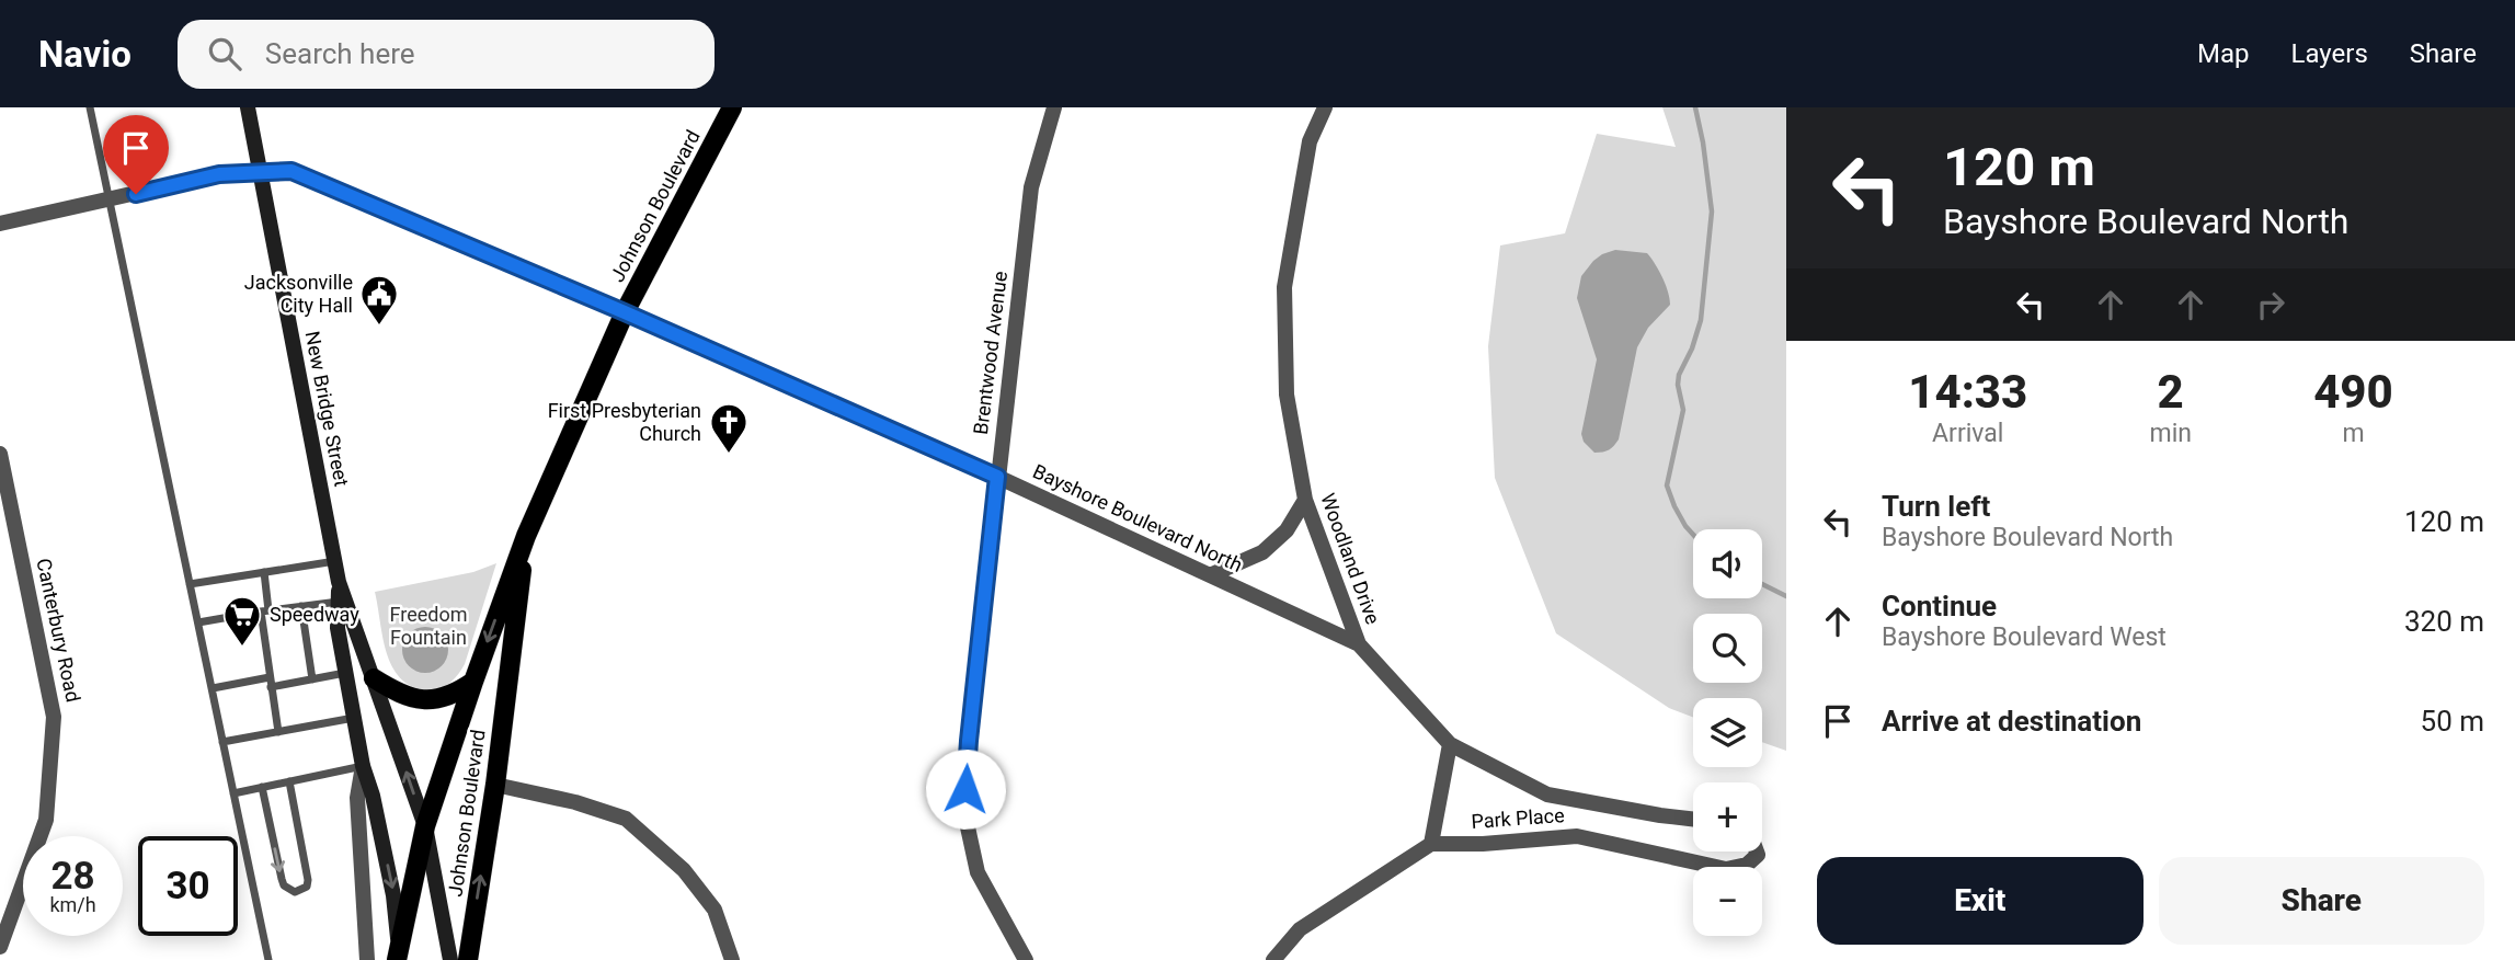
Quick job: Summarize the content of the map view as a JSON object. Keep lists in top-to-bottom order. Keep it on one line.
{"streets":{"main road":["Johnson Boulevard","New Bridge Street"],"street":["Brentwood Avenue","Bayshore Boulevard North","Woodland Drive","Canterbury Road","Park Place"]},"crossings":[["Johnson Boulevard","New Bridge Street"],["Johnson Boulevard","Bayshore Boulevard North"],["Brentwood Avenue","Bayshore Boulevard North"],["New Bridge Street","Bayshore Boulevard North"],["Bayshore Boulevard North","Woodland Drive"],["Woodland Drive","Park Place"]],"parks":["Freedom Fountain"],"places":{"public building":["Jacksonville City Hall"],"church":["First Presbyterian Church"],"supermarket":["Speedway"]},"page":{"header":"Navio","search":"Search here","nav":["Map","Layers","Share"],"turn":["120 m","Bayshore Boulevard North"],"eta":["14:33","Arrival","2","min","490","m"],"list":[{"name":"Turn left","note":"Bayshore Boulevard North","value":"120 m"},{"name":"Continue","note":"Bayshore Boulevard West","value":"320 m"},{"name":"Arrive at destination","value":"50 m"}],"map_buttons":["+","−"],"speed":"28 km/h","limit":"30","buttons":["Exit","Share"]}}
